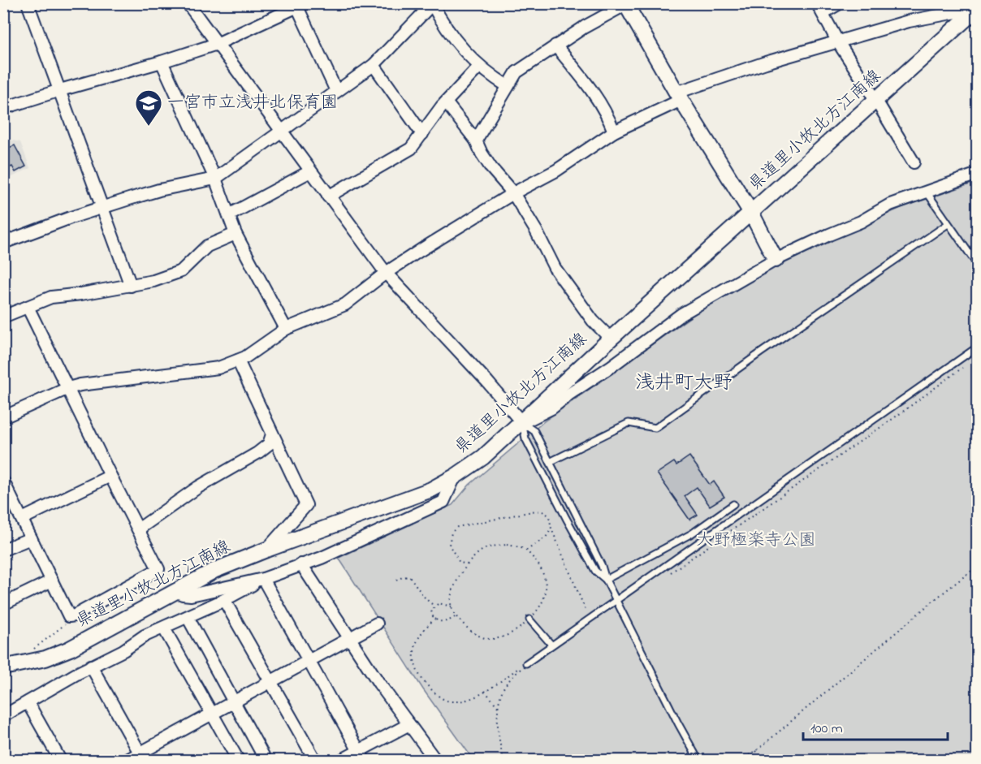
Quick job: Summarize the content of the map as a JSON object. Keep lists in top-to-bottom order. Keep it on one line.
{"streets":{"main road":["県道里小牧北方江南線"]},"districts":["浅井町大野"],"parks":["大野極楽寺公園"],"places":{"school or university":["一宮市立浅井北保育園"]},"scale_bar":"100 m"}
